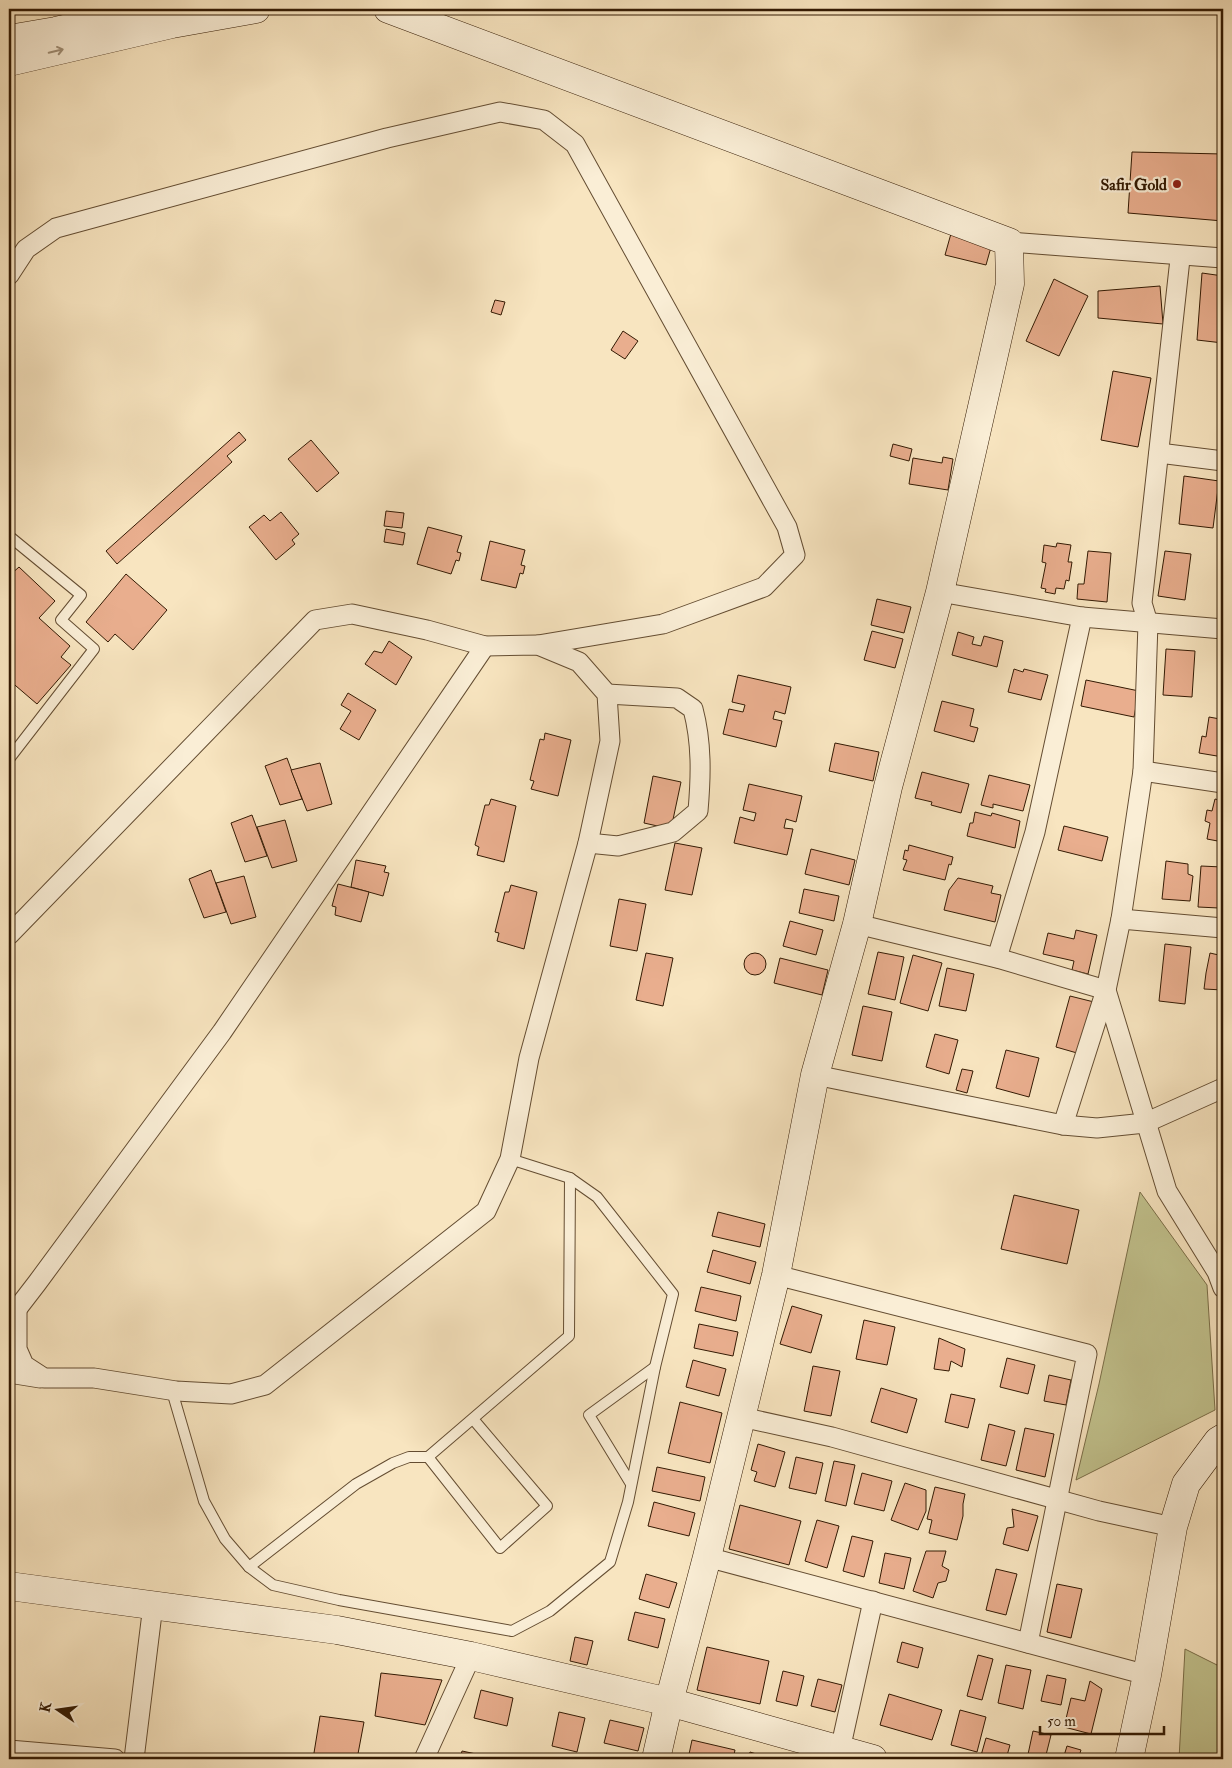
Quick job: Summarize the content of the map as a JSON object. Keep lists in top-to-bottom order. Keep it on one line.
{"places":["Safir Gold"],"scale_bar":"50 m","north":"left"}
